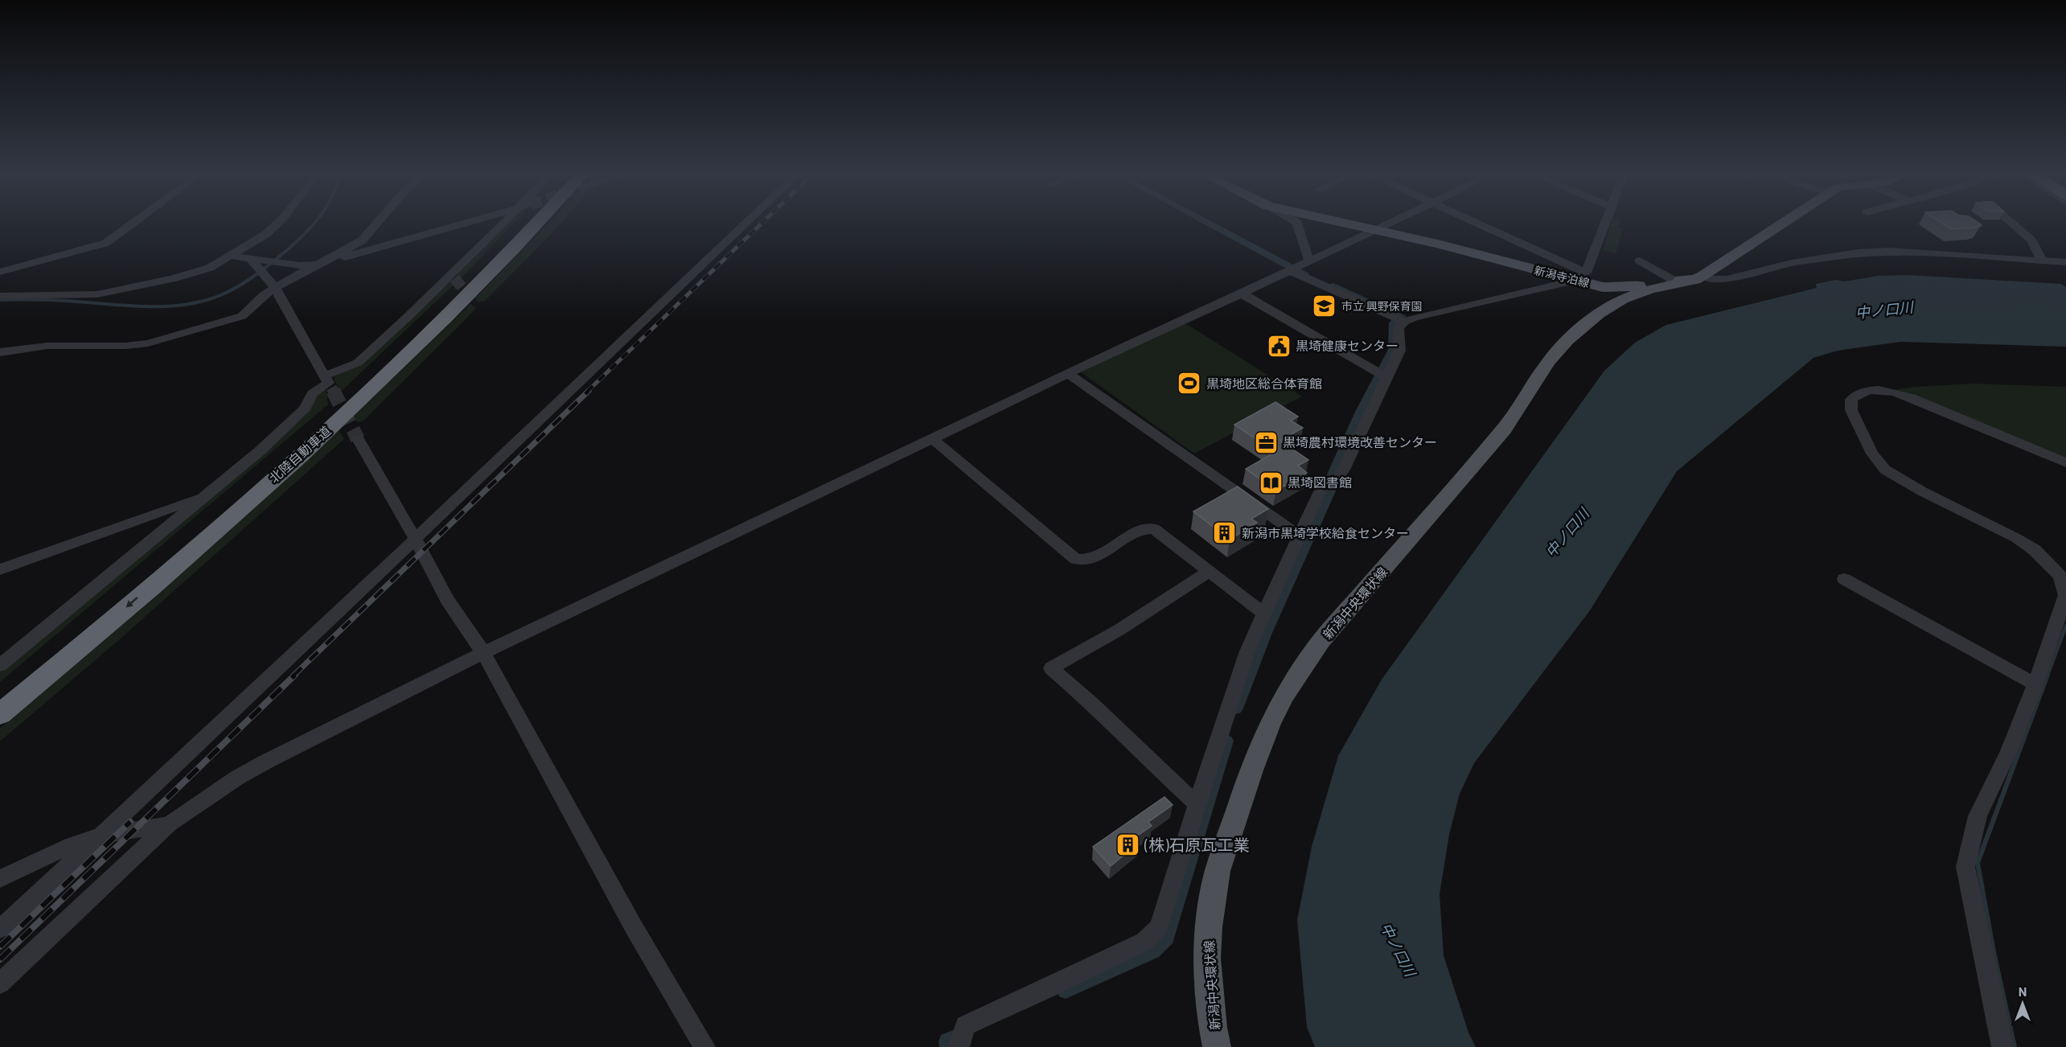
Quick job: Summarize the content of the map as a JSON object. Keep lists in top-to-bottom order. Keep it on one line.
{"streets":{"highway":["北陸自動車道"],"main road":["新潟寺泊線","新潟中央環状線"]},"crossings":[["新潟寺泊線","新潟中央環状線"]],"water":["中ノ口川"],"places":{"school or university":["市立 興野保育園"],"public building":["黒埼健康センター"],"sports":["黒埼地区総合体育館"],"office":["黒埼農村環境改善センター"],"library":["黒埼図書館"],"building":["新潟市黒埼学校給食センター","(株)石原瓦工業"]},"north":"top"}
